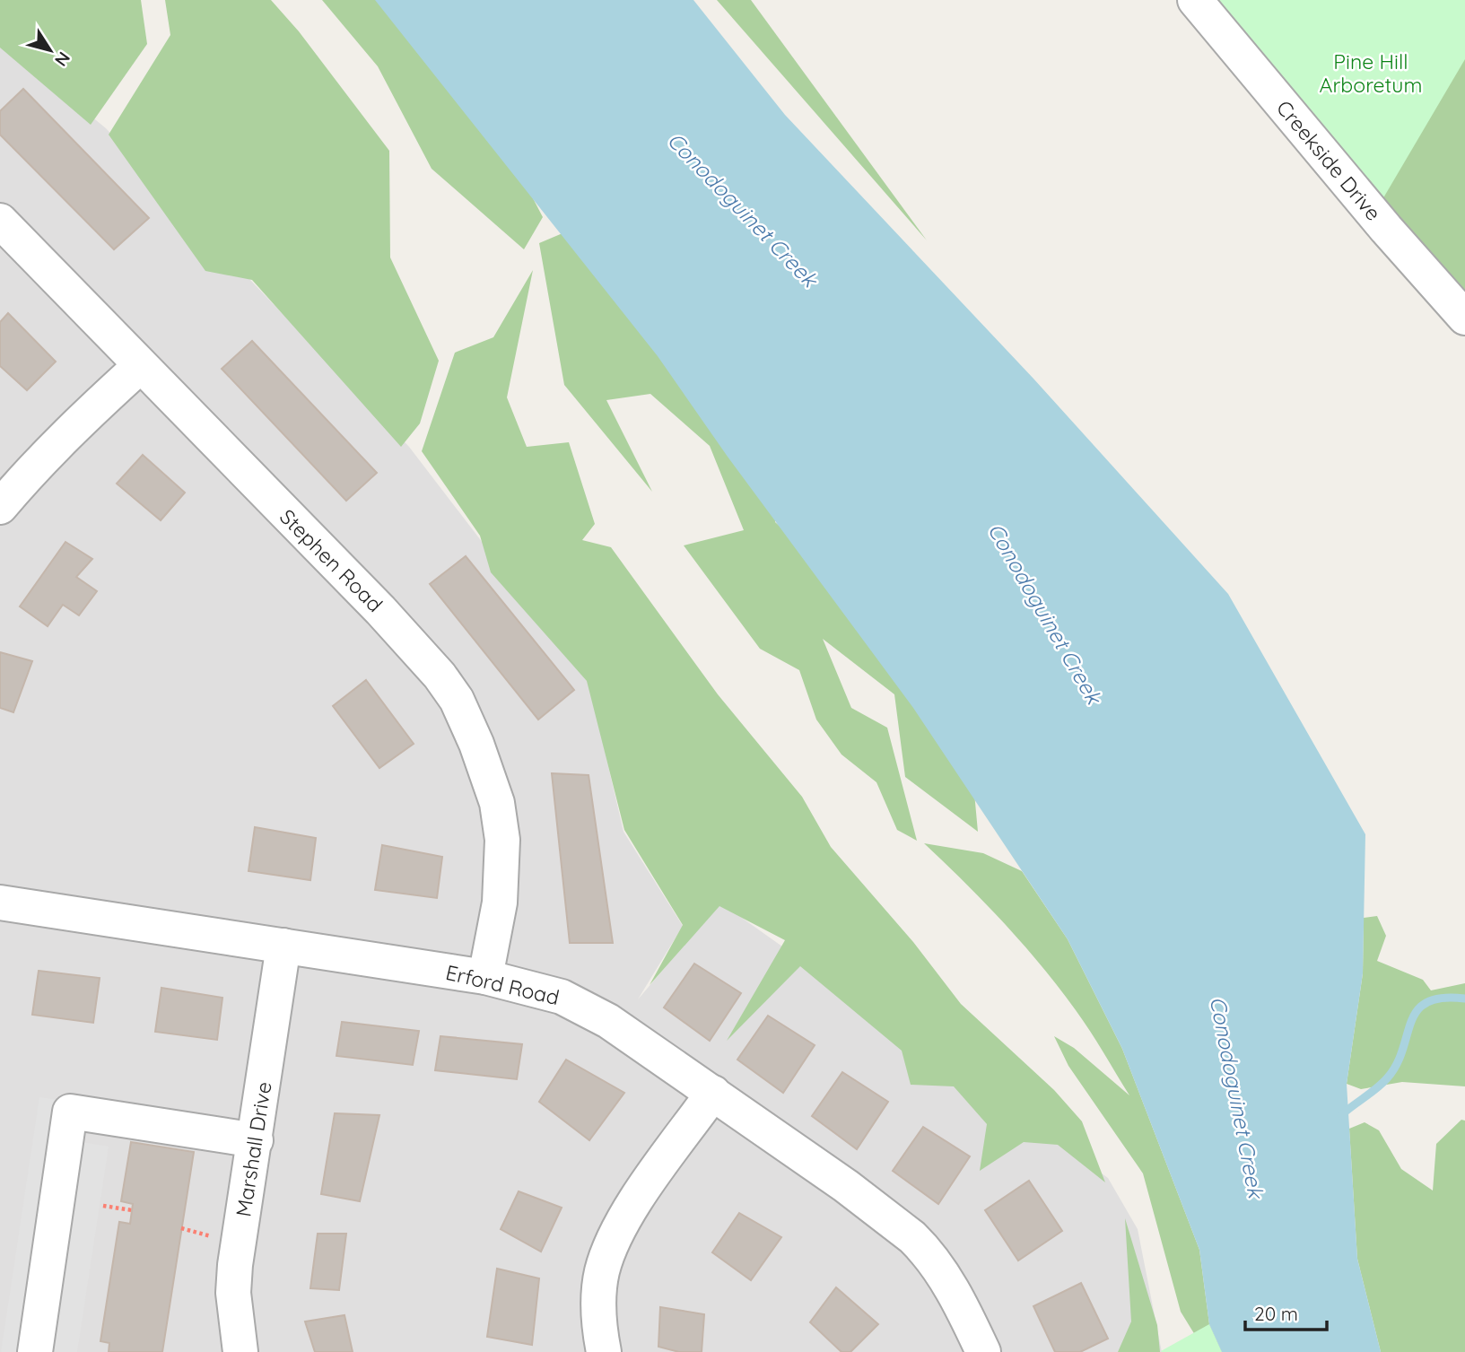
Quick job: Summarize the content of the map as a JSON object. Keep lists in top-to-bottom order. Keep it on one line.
{"streets":{"street":["Creekside Drive","Stephen Road","Erford Road","Marshall Drive"]},"crossings":[["Stephen Road","Erford Road"],["Erford Road","Marshall Drive"]],"water":["Conodoguinet Creek"],"parks":["Pine Hill Arboretum"],"scale_bar":"20 m","north":"bottom right"}
